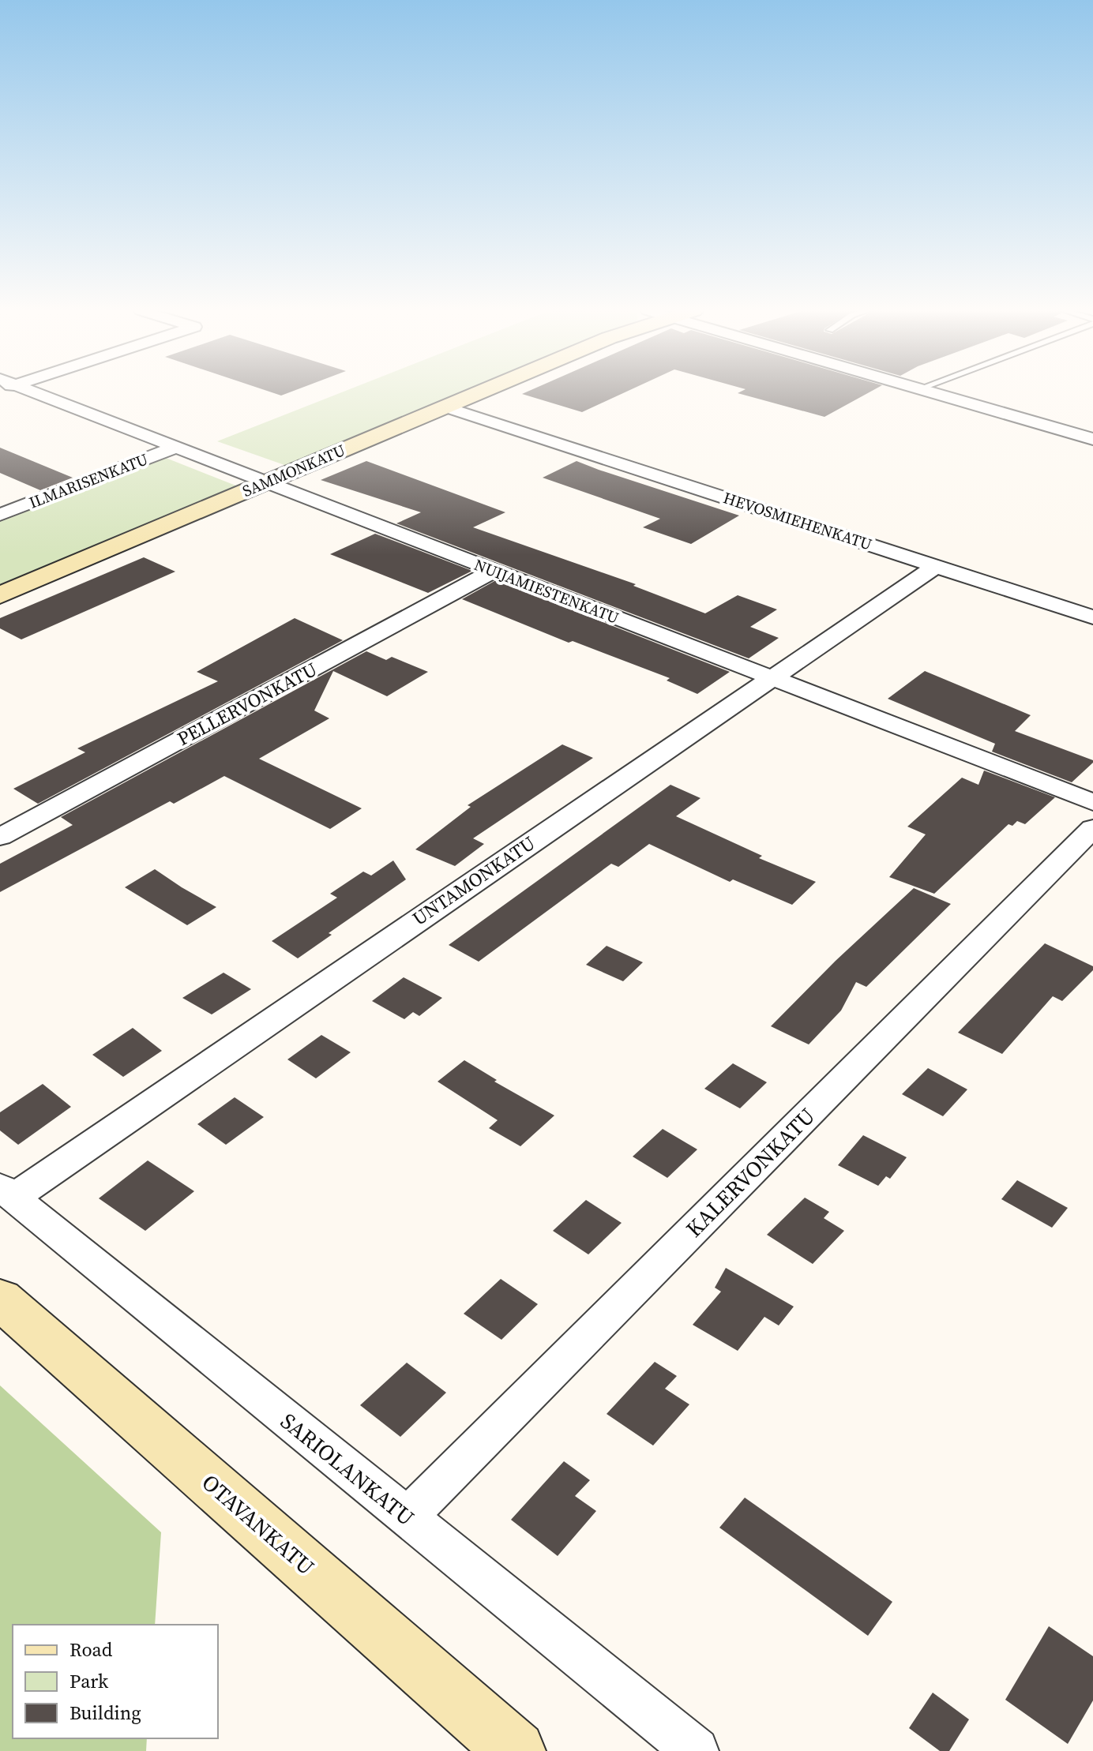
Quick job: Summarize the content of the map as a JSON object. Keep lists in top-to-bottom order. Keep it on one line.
{"streets":{"street":["SAMMONKATU","ILMARISENKATU","HEVOSMIEHENKATU","NUIJAMIESTENKATU","PELLERVONKATU","UNTAMONKATU","KALERVONKATU","SARIOLANKATU","OTAVANKATU"]},"crossings":[["SAMMONKATU","HEVOSMIEHENKATU"],["SAMMONKATU","NUIJAMIESTENKATU"],["ILMARISENKATU","NUIJAMIESTENKATU"],["HEVOSMIEHENKATU","UNTAMONKATU"],["NUIJAMIESTENKATU","PELLERVONKATU"],["NUIJAMIESTENKATU","UNTAMONKATU"],["UNTAMONKATU","SARIOLANKATU"],["KALERVONKATU","SARIOLANKATU"]],"legend":["Road","Park","Building"]}
